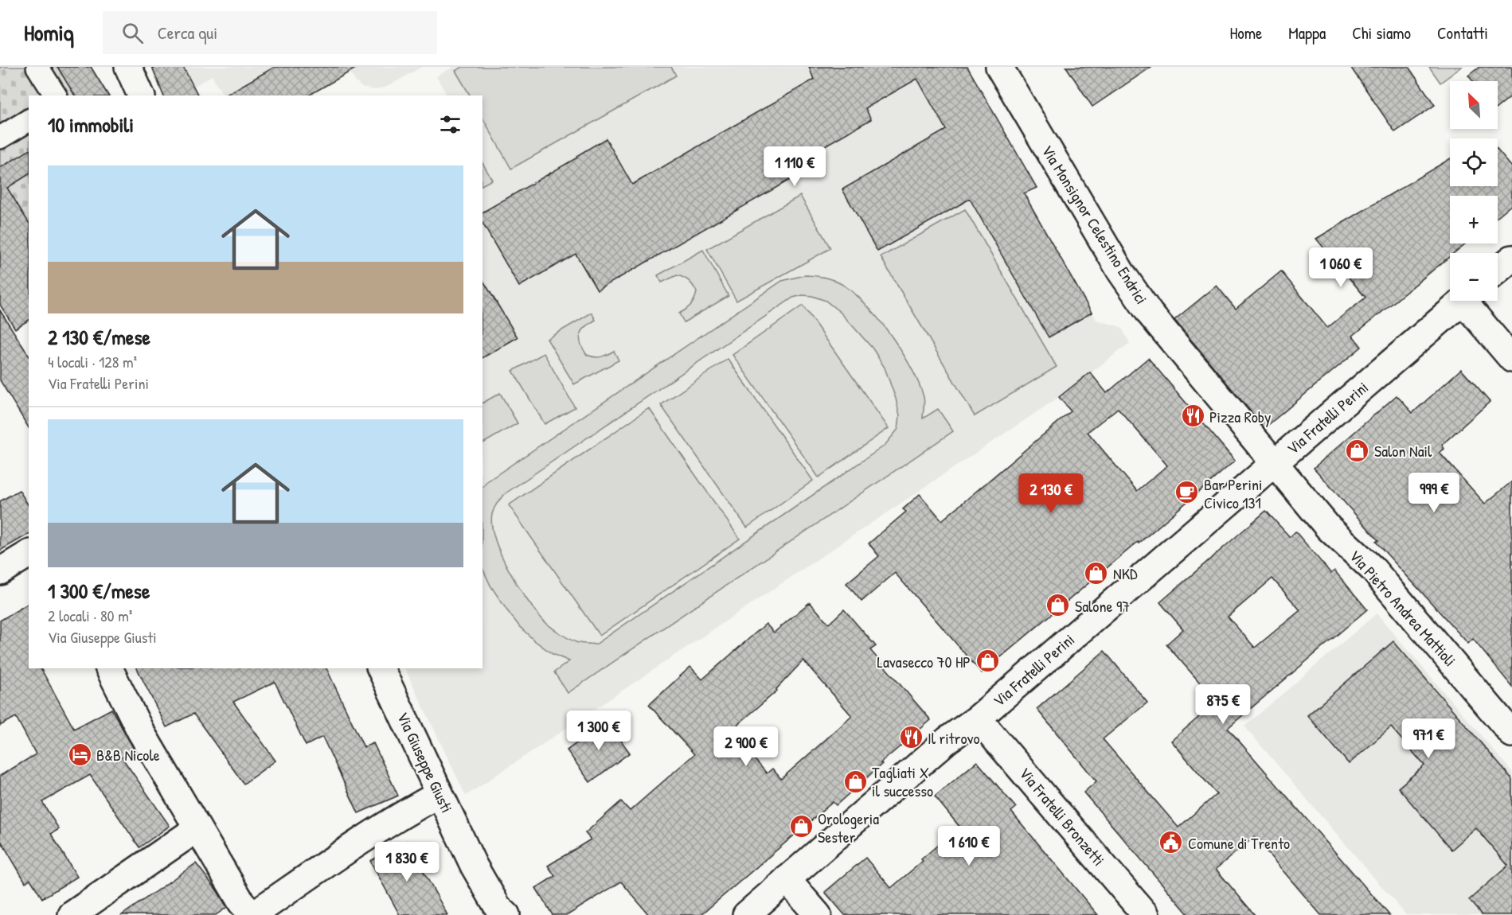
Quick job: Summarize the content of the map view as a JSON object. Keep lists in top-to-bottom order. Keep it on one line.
{"streets":{"street":["Via Monsignor Celestino Endrici","Via Fratelli Perini","Via Pietro Andrea Mattioli","Via Giuseppe Giusti","Via Fratelli Bronzetti"]},"crossings":[["Via Monsignor Celestino Endrici","Via Fratelli Perini"],["Via Monsignor Celestino Endrici","Via Pietro Andrea Mattioli"],["Via Fratelli Perini","Via Pietro Andrea Mattioli"],["Via Fratelli Perini","Via Fratelli Bronzetti"]],"places":{"restaurant":["Pizza Roby","Il ritrovo"],"shop":["Salon Nail","NKD","Salone 97","Lavasecco 70 HP","Tagliati X il successo","Orologeria Sester"],"cafe":["Bar Perini Civico 131"],"hotel":["B&B Nicole"],"public building":["Comune di Trento"]},"north":"top left","page":{"header":"Homiq","search":"Cerca qui","nav":["Home","Mappa","Chi siamo","Contatti"],"map_buttons":["+","−"],"heading":"10 immobili","price":["1 110 €","1 060 €","999 €","2 130 €","875 €","1 300 €","971 €","2 900 €","1 610 €","1 830 €"],"list":[{"name":"2 130 €/mese","note":"4 locali · 128 m² · Via Fratelli Perini"},{"name":"1 300 €/mese","note":"2 locali · 80 m² · Via Giuseppe Giusti"}]}}
